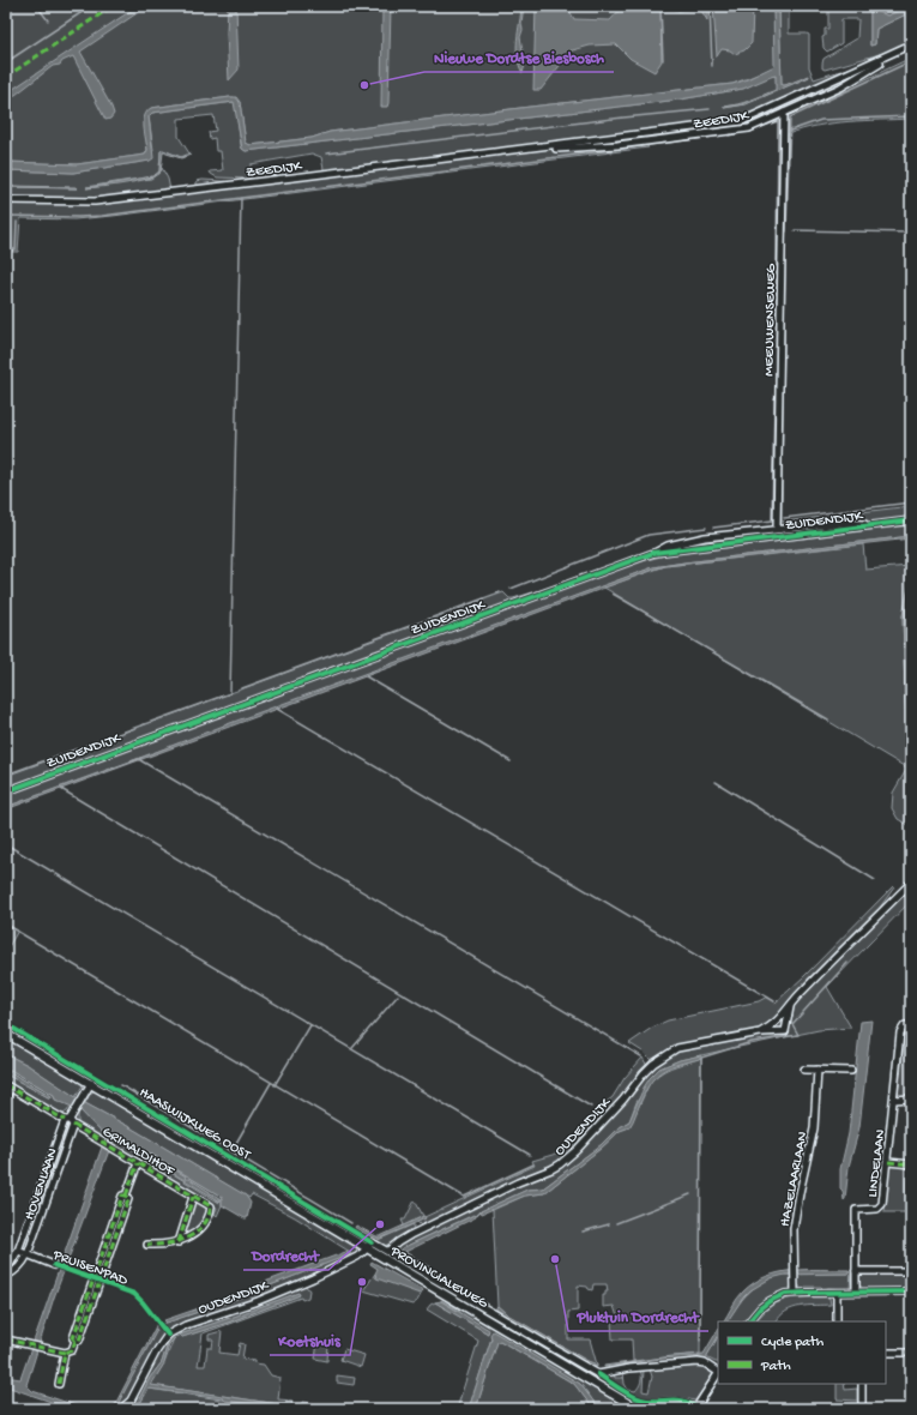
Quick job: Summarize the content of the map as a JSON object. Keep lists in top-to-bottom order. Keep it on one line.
{"streets":{"main road":["PROVINCIALEWEG"],"street":["ZEEDIJK","MEEUWENSEWEG","ZUIDENDIJK","OUDENDIJK","GRIMALDIHOF","LINDELAAN","HAZELAARLAAN","HOVENLAAN","PRUISENPAD"],"cycle path":["HAASWIJKWEG OOST"]},"crossings":[["ZEEDIJK","MEEUWENSEWEG"],["OUDENDIJK","PROVINCIALEWEG"],["GRIMALDIHOF","HOVENLAAN"],["HOVENLAAN","PRUISENPAD"],["HOVENLAAN","PROVINCIALEWEG"]],"places":["Nieuwe Dordtse Biesbosch","Dordrecht","Pluktuin Dordrecht","Koetshuis"],"legend":["Cycle path","Path"]}
